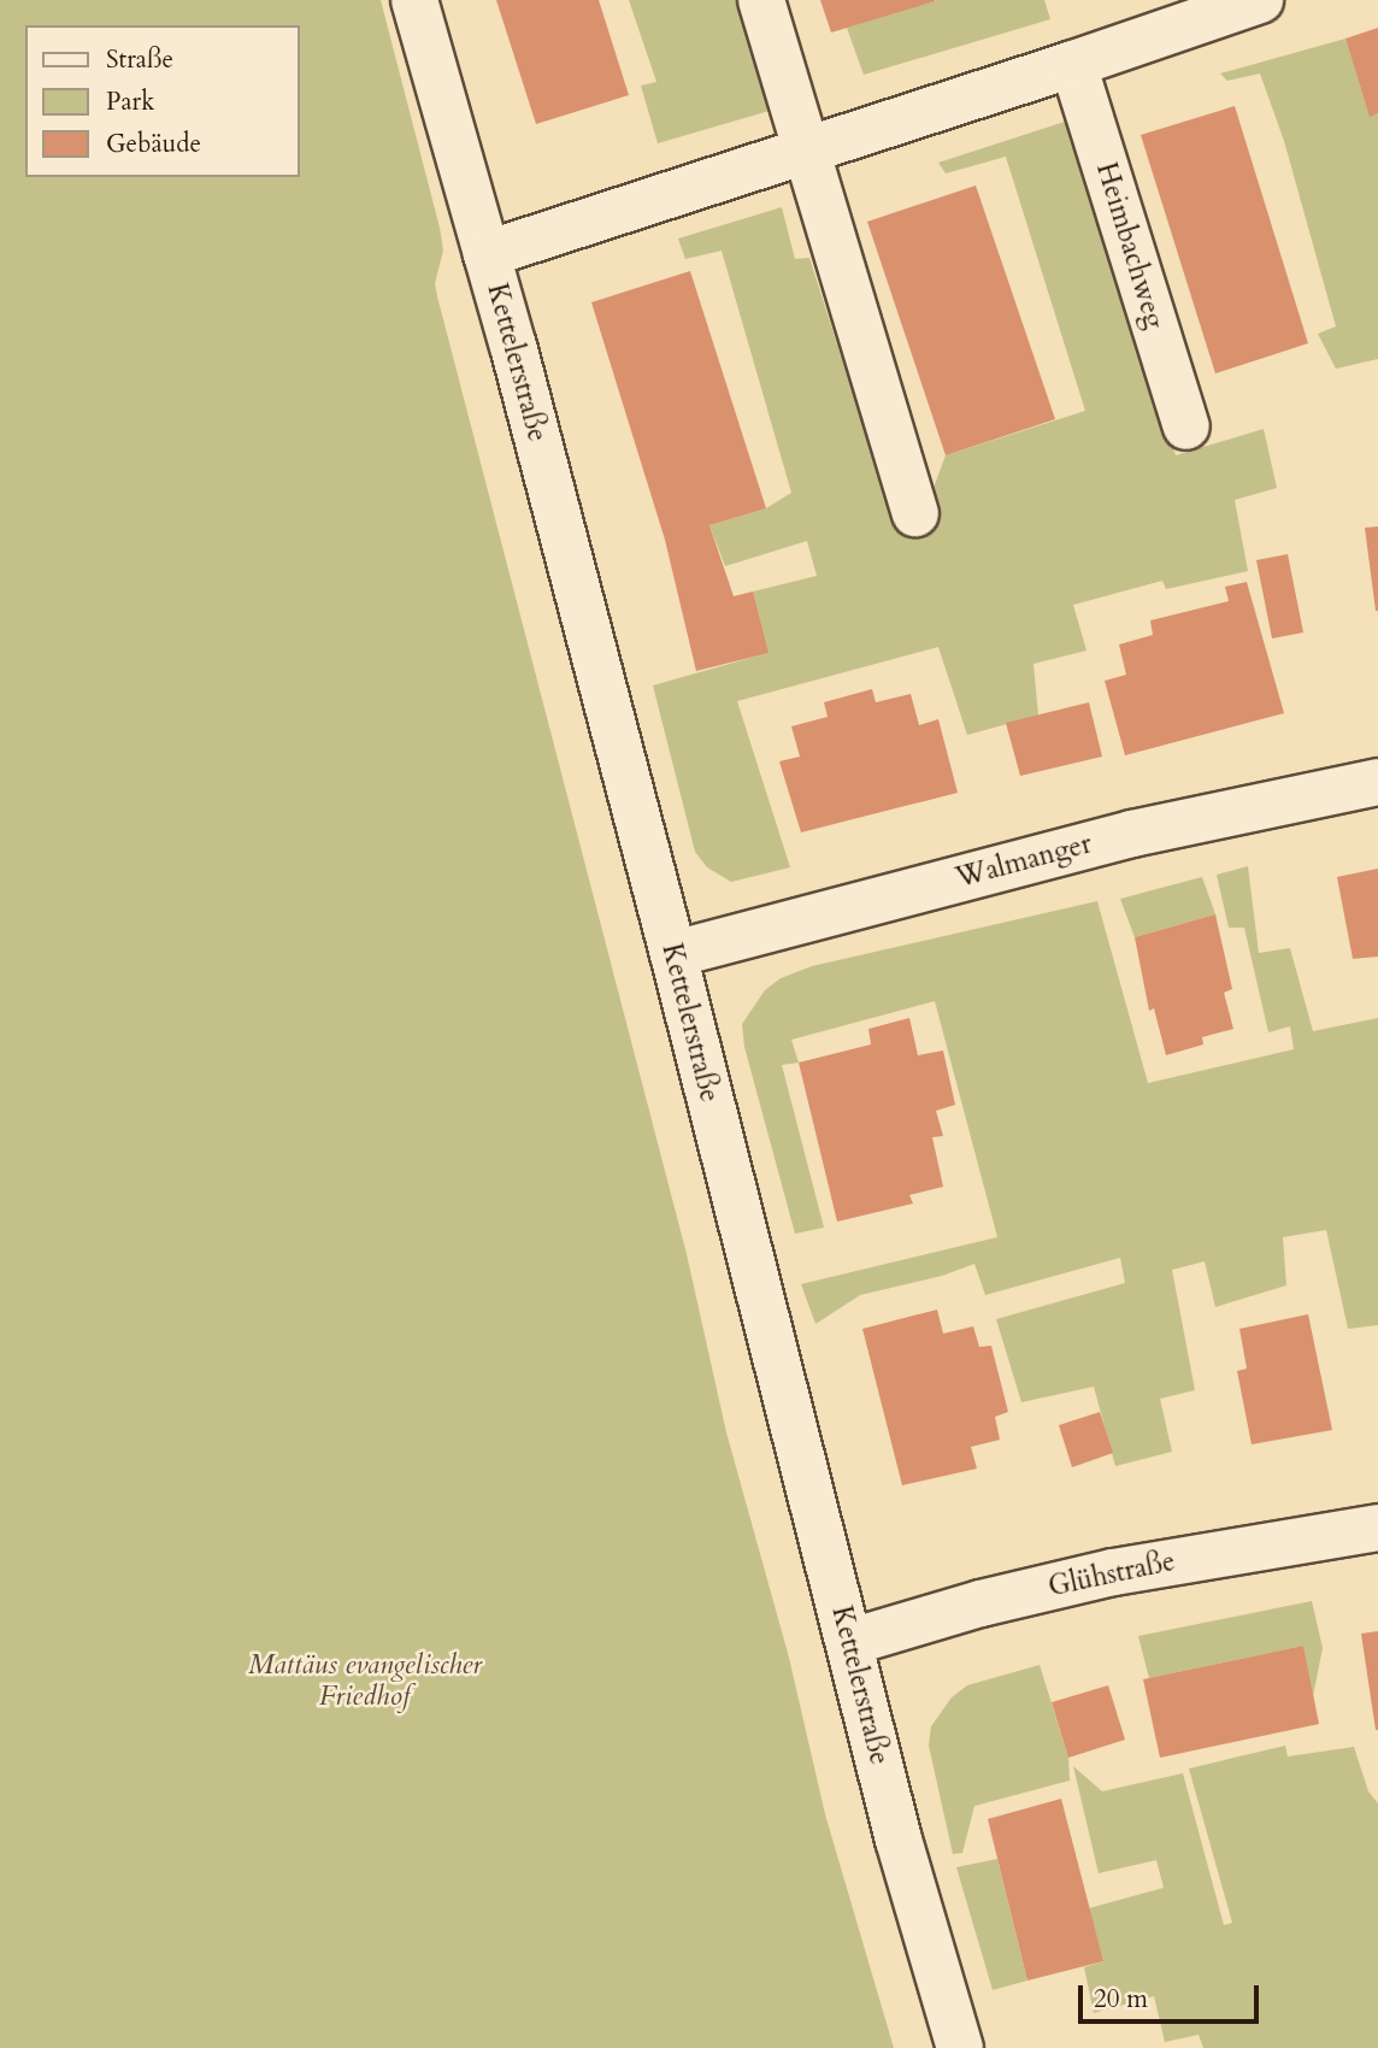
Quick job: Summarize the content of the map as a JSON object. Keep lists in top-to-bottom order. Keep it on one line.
{"streets":{"street":["Heimbachweg","Kettelerstraße","Walmanger","Glühstraße"]},"crossings":[["Kettelerstraße","Walmanger"],["Kettelerstraße","Glühstraße"]],"parks":["Mattäus evangelischer Friedhof"],"legend":["Straße","Park","Gebäude"],"scale_bar":"20 m"}
